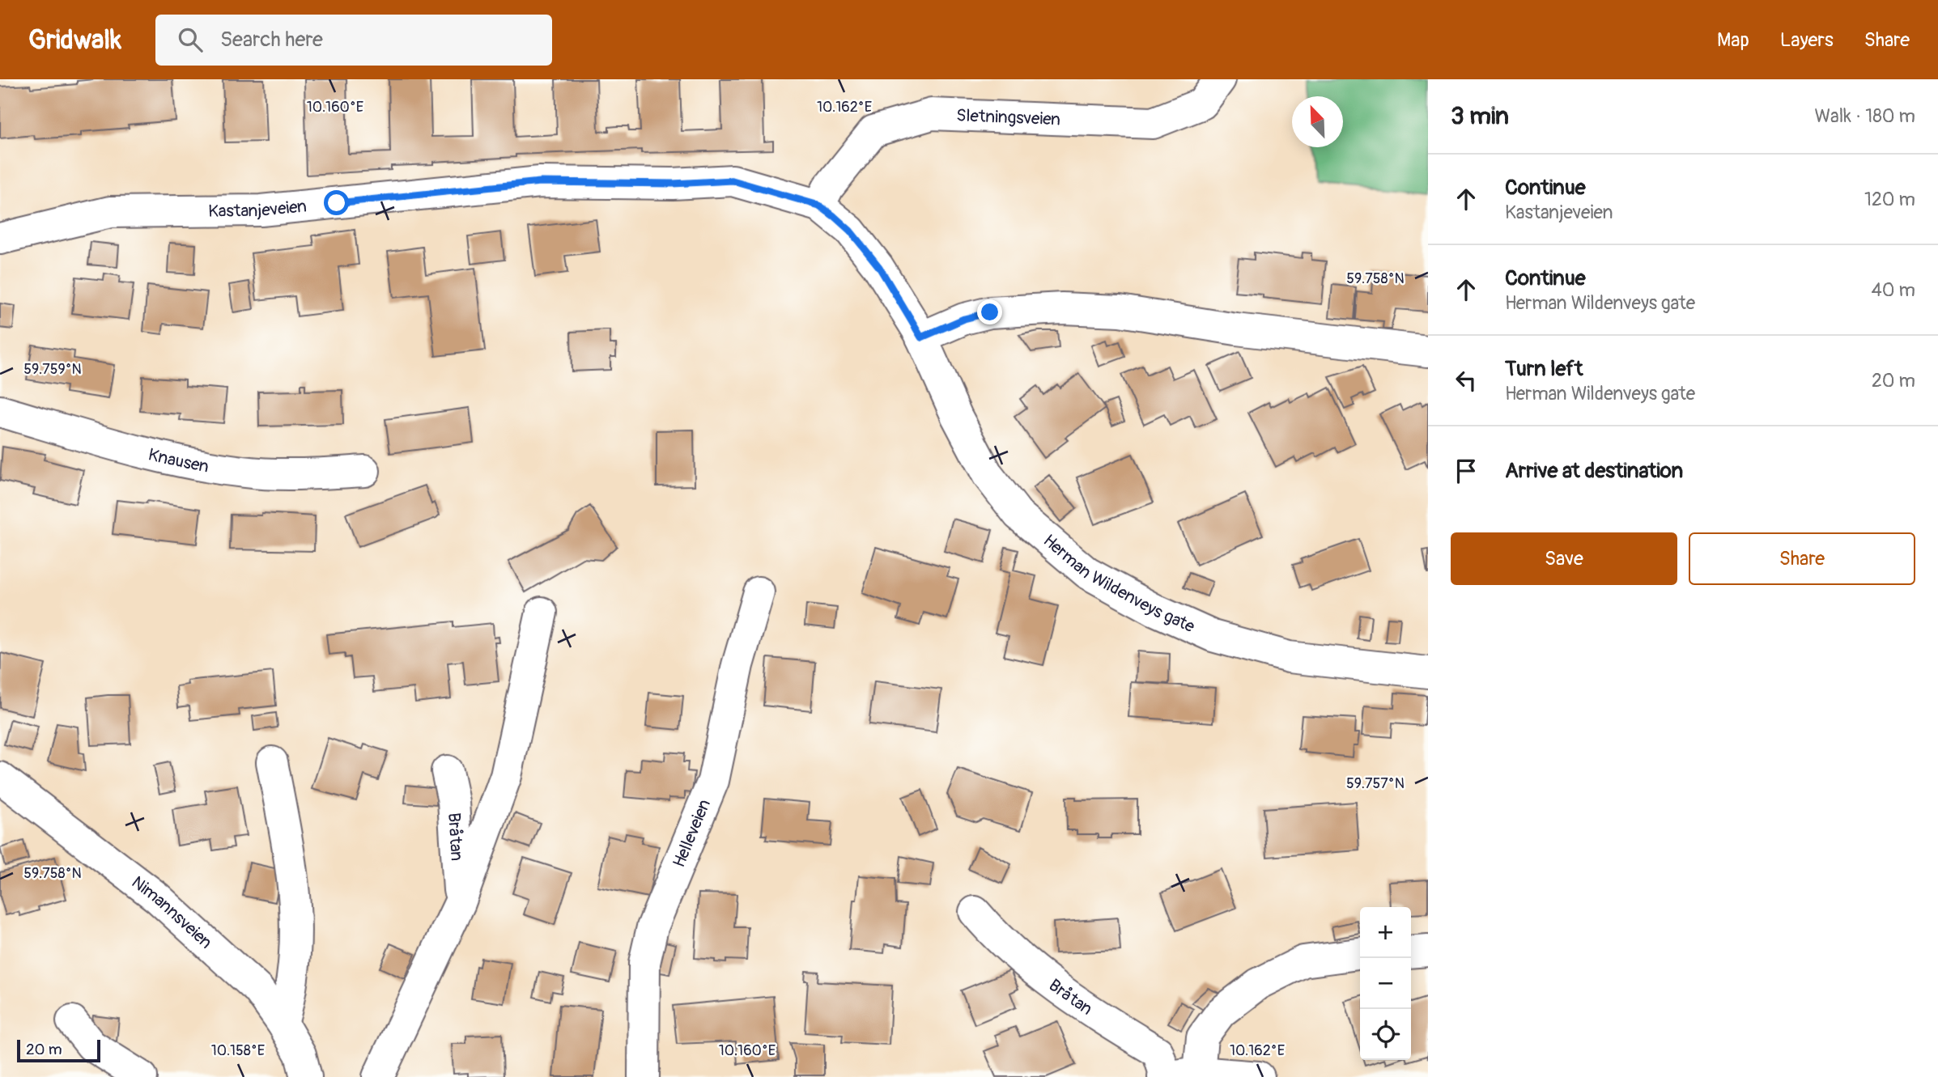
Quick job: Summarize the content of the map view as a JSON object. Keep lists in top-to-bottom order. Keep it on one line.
{"streets":{"street":["Sletningsveien","Kastanjeveien","Knausen","Herman Wildenveys gate","Helleveien","Bråtan","Nimannsveien"]},"crossings":[["Sletningsveien","Kastanjeveien"],["Sletningsveien","Herman Wildenveys gate"],["Kastanjeveien","Herman Wildenveys gate"]],"scale_bar":"20 m","north":"top left","page":{"header":"Gridwalk","search":"Search here","nav":["Map","Layers","Share"],"heading":["3 min","Walk · 180 m"],"list":[["Continue","Kastanjeveien","120 m"],["Continue","Herman Wildenveys gate","40 m"],["Turn left","Herman Wildenveys gate","20 m"],"Arrive at destination"],"buttons":["Save","Share"],"map_buttons":["+","−"],"scale":"20 m"},"coordinates":["10.160°E","10.162°E","59.758°N","59.759°N","59.757°N","10.158°E"]}
